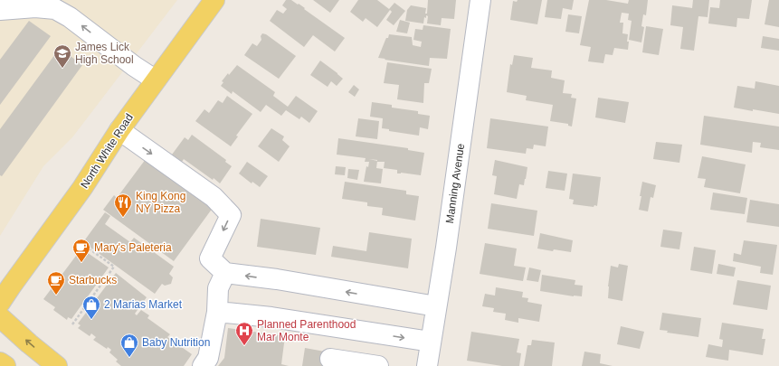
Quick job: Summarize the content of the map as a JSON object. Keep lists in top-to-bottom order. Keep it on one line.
{"streets":{"main road":["North White Road"],"street":["Manning Avenue"]},"places":{"school or university":["James Lick High School"],"restaurant":["King Kong NY Pizza"],"cafe":["Mary's Paleteria","Starbucks"],"shop":["2 Marias Market","Baby Nutrition"],"hospital":["Planned Parenthood Mar Monte"]}}
